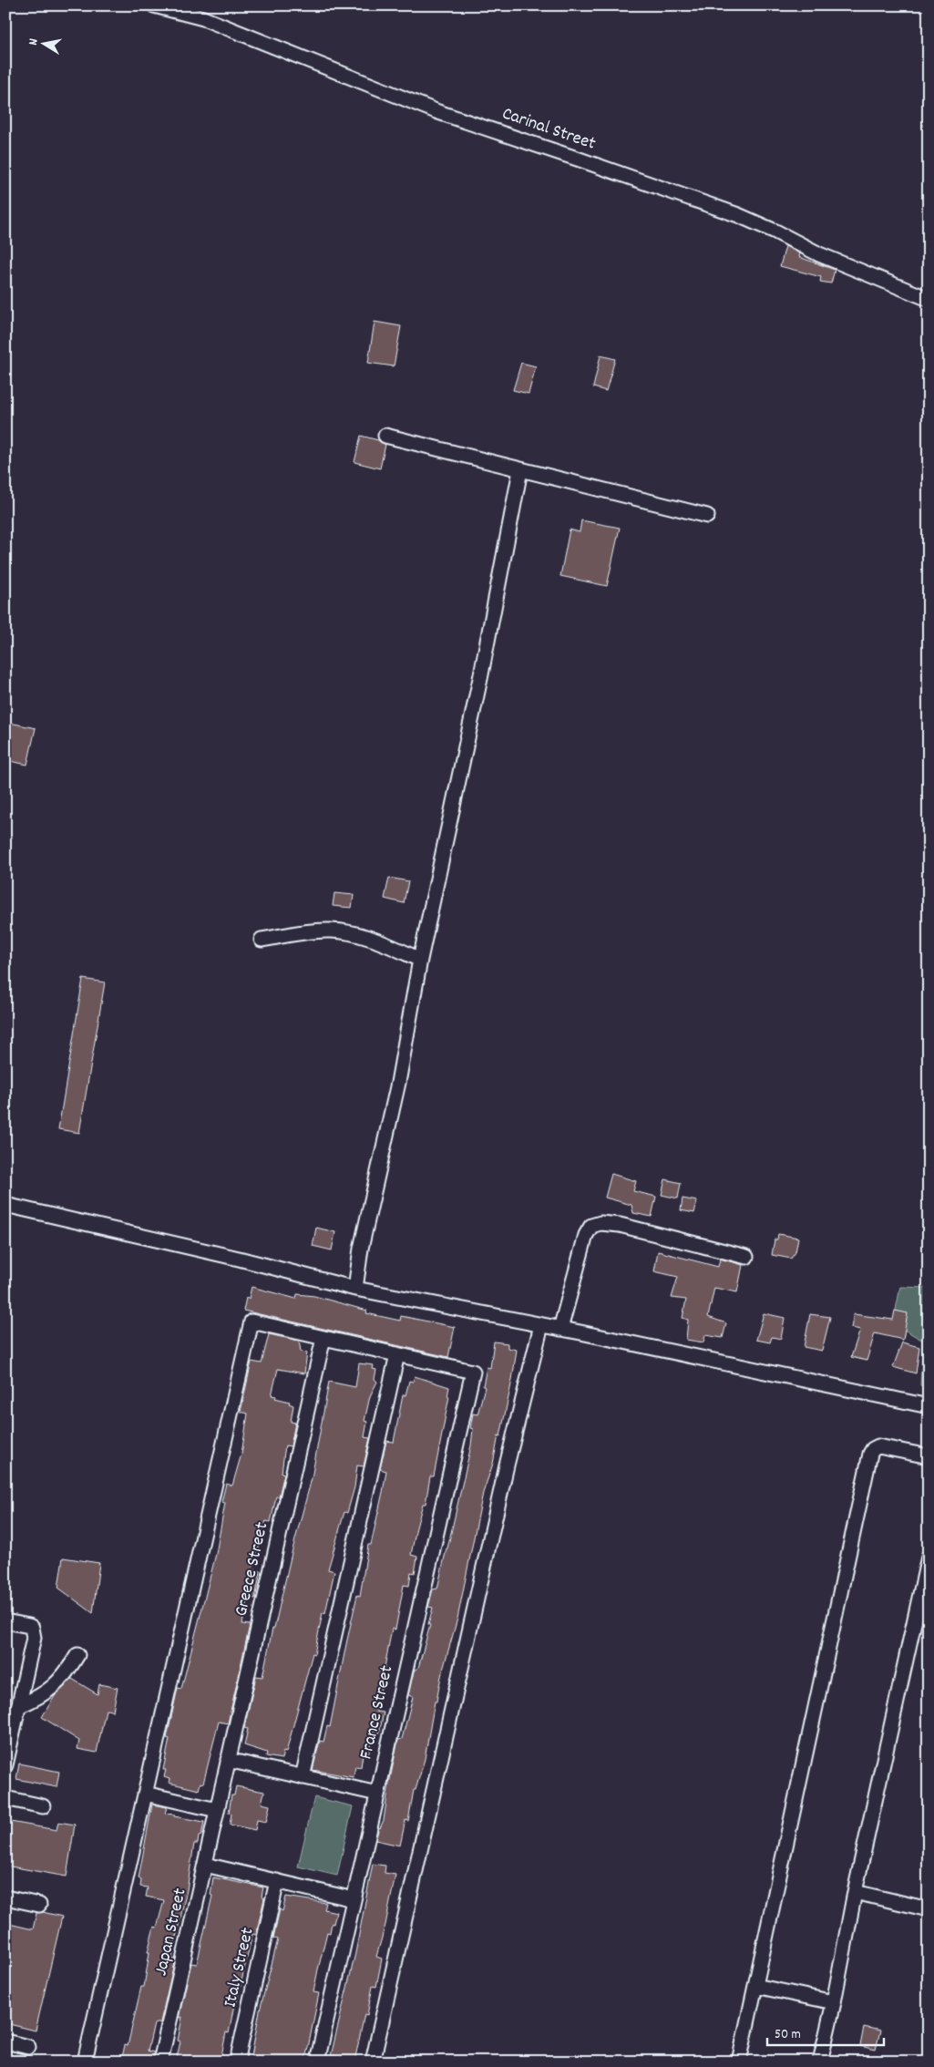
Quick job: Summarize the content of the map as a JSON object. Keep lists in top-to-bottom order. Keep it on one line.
{"streets":{"street":["Carinal Street","Greece Street","France Street","Japan Street","Italy Street"]},"crossings":[["Greece Street","Japan Street"]],"scale_bar":"50 m","north":"left"}
